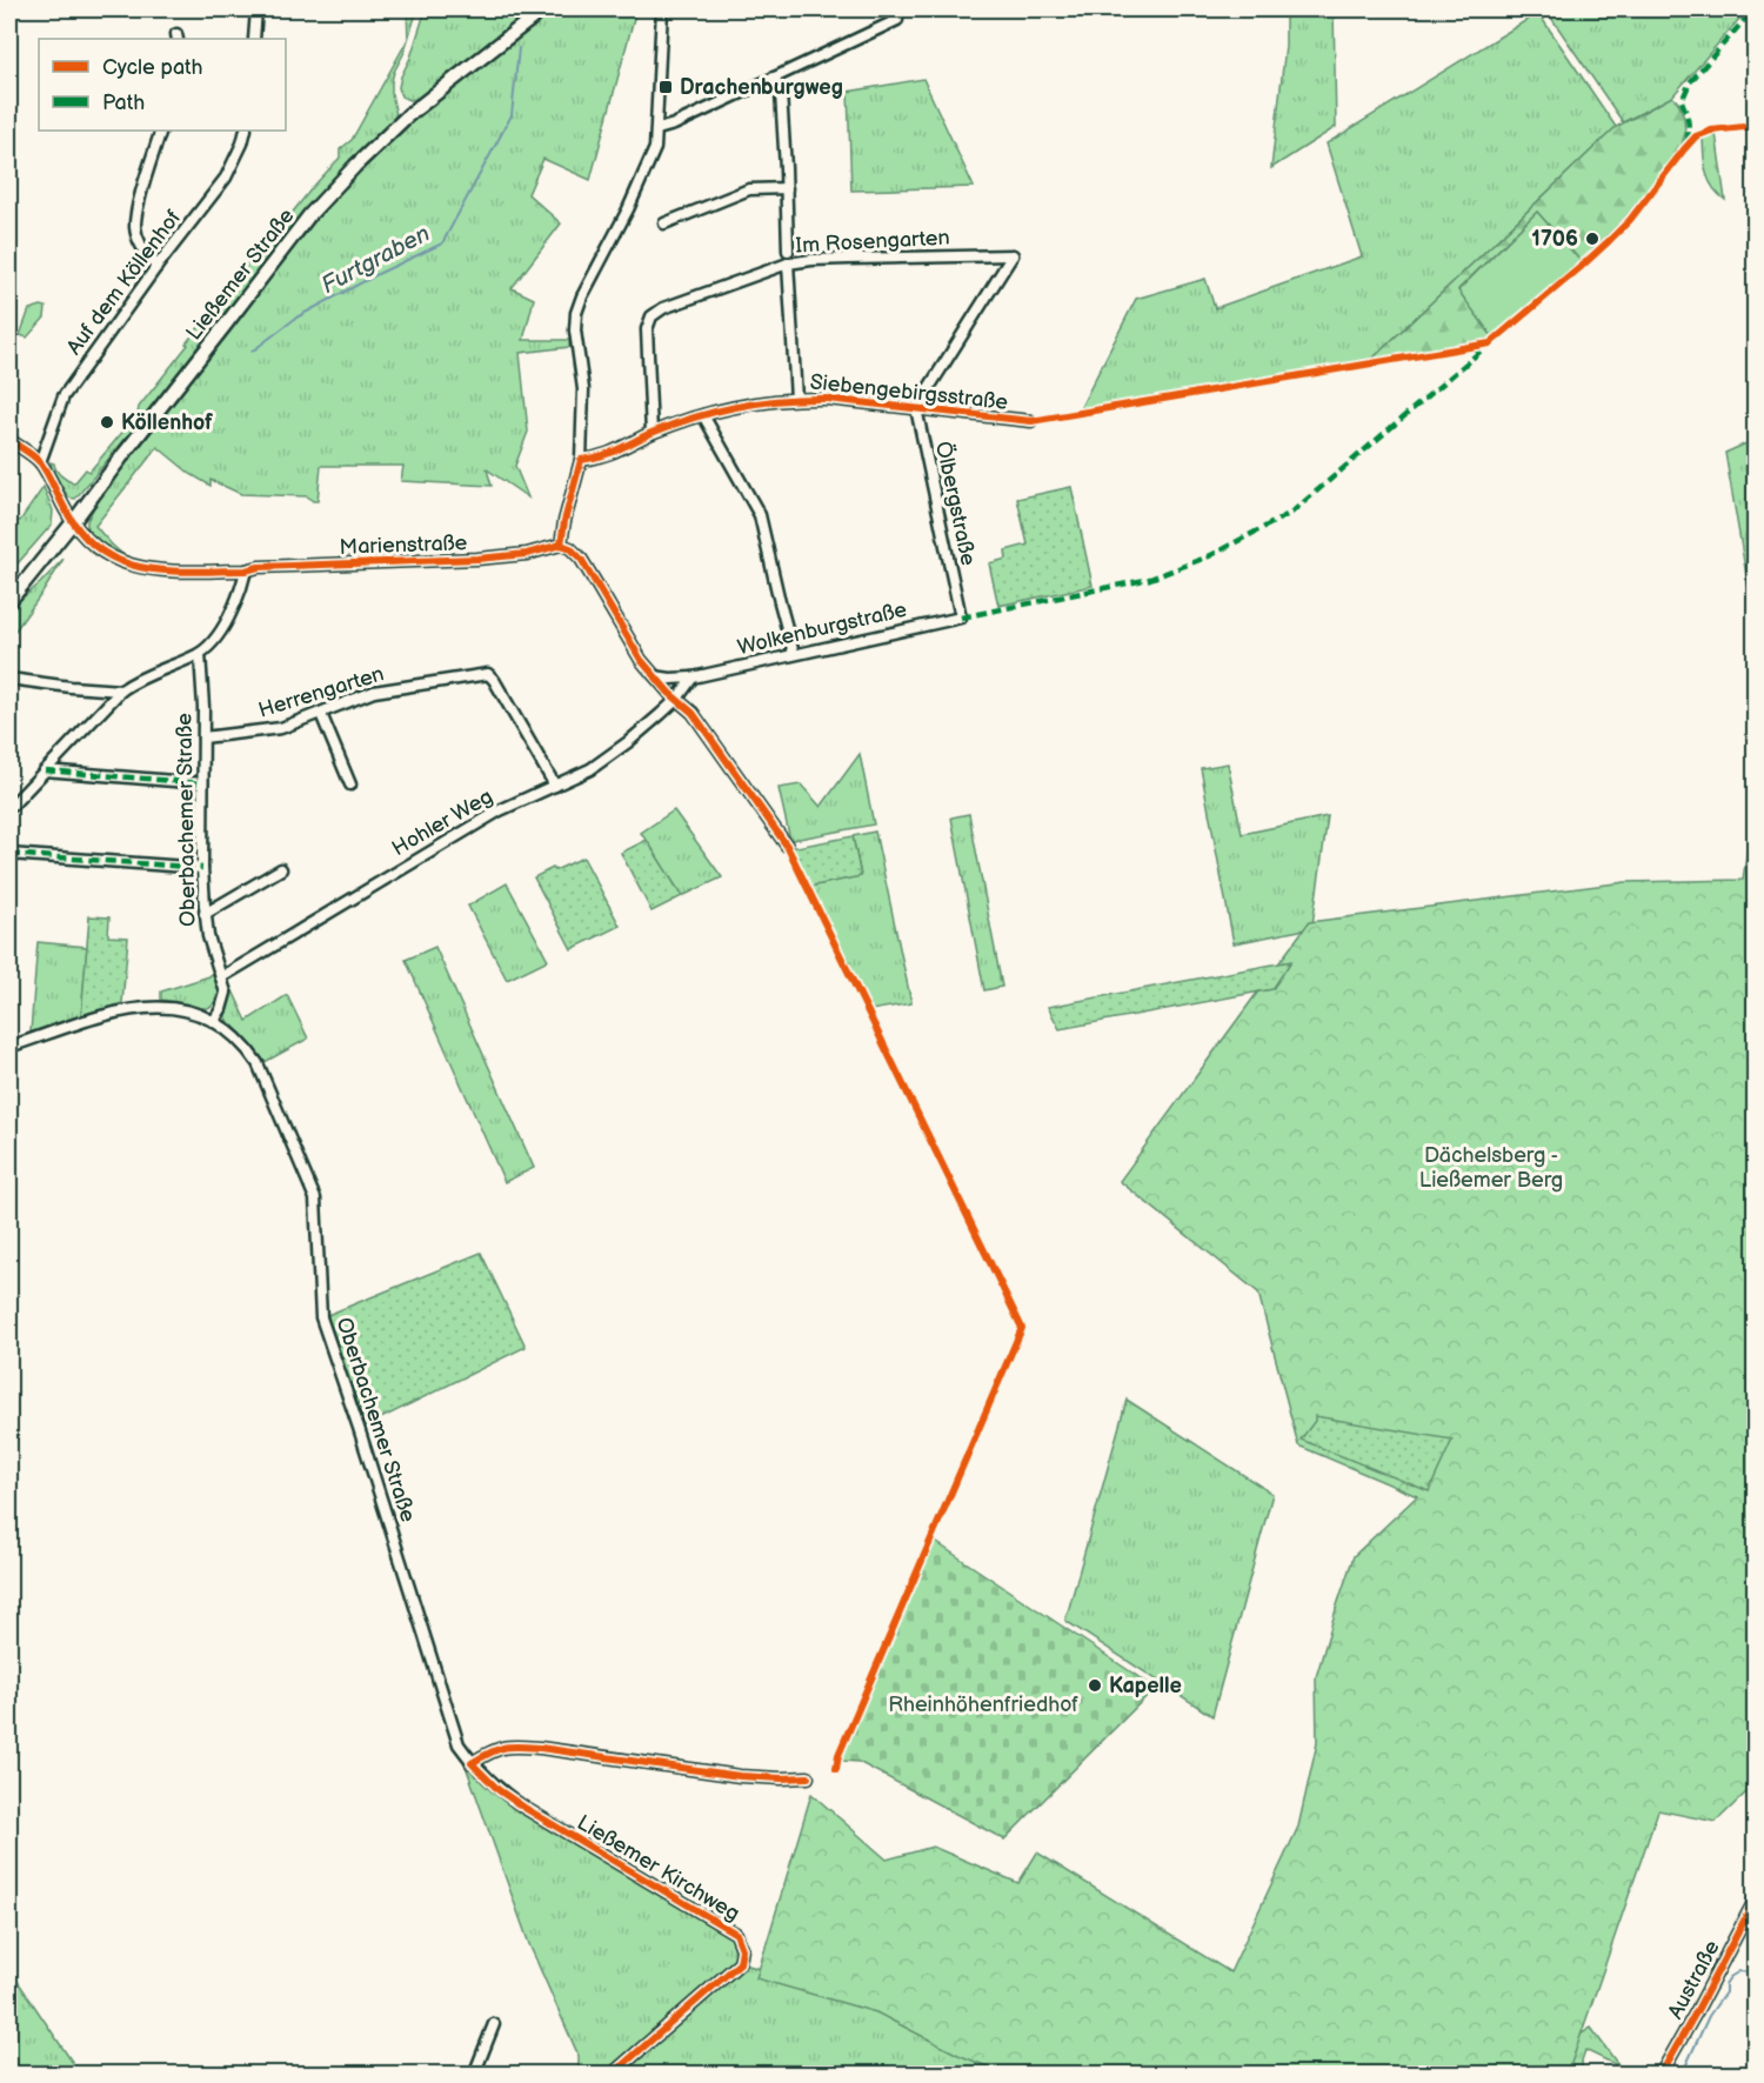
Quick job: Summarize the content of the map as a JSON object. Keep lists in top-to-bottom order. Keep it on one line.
{"streets":{"street":["Im Rosengarten","Ließemer Straße","Auf dem Köllenhof","Siebengebirgsstraße","Ölbergstraße","Marienstraße","Wolkenburgstraße","Herrengarten","Oberbachemer Straße","Hohler Weg","Ließemer Kirchweg","Austraße"]},"crossings":[["Im Rosengarten","Siebengebirgsstraße"],["Im Rosengarten","Ölbergstraße"],["Ließemer Straße","Marienstraße"],["Auf dem Köllenhof","Marienstraße"],["Siebengebirgsstraße","Ölbergstraße"],["Ölbergstraße","Wolkenburgstraße"],["Herrengarten","Oberbachemer Straße"],["Herrengarten","Hohler Weg"],["Oberbachemer Straße","Hohler Weg"],["Oberbachemer Straße","Ließemer Kirchweg"]],"water":["Furtgraben"],"parks":["Dächelsberg - Ließemer Berg","Rheinhöhenfriedhof"],"places":{"transit":["Drachenburgweg"],"other":["1706","Köllenhof","Kapelle"]},"legend":["Cycle path","Path"]}
